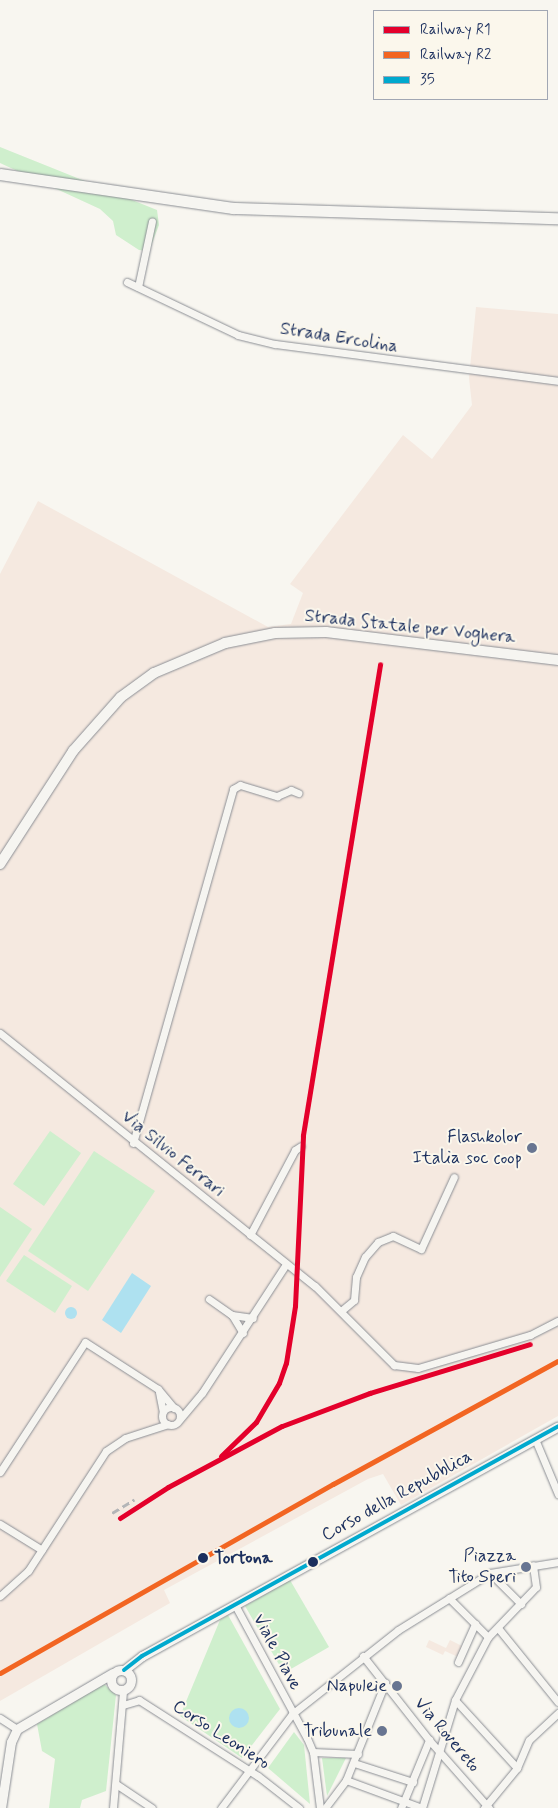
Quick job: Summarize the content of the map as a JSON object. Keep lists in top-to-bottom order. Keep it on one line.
{"streets":{"main road":["Strada Statale per Voghera"],"street":["Strada Ercolina","Via Silvio Ferrari","Corso della Repubblica","Viale Piave","Corso Leoniero","Via Rovereto"]},"crossings":[["Corso della Repubblica","Viale Piave"]],"places":["Flashkolor Italia soc coop","Tortona","Piazza Tito Speri","Napuleie","Tribunale"],"lines":["rail line R1","rail line R2","transit line 35"],"legend":["Railway R1","Railway R2","35"]}
